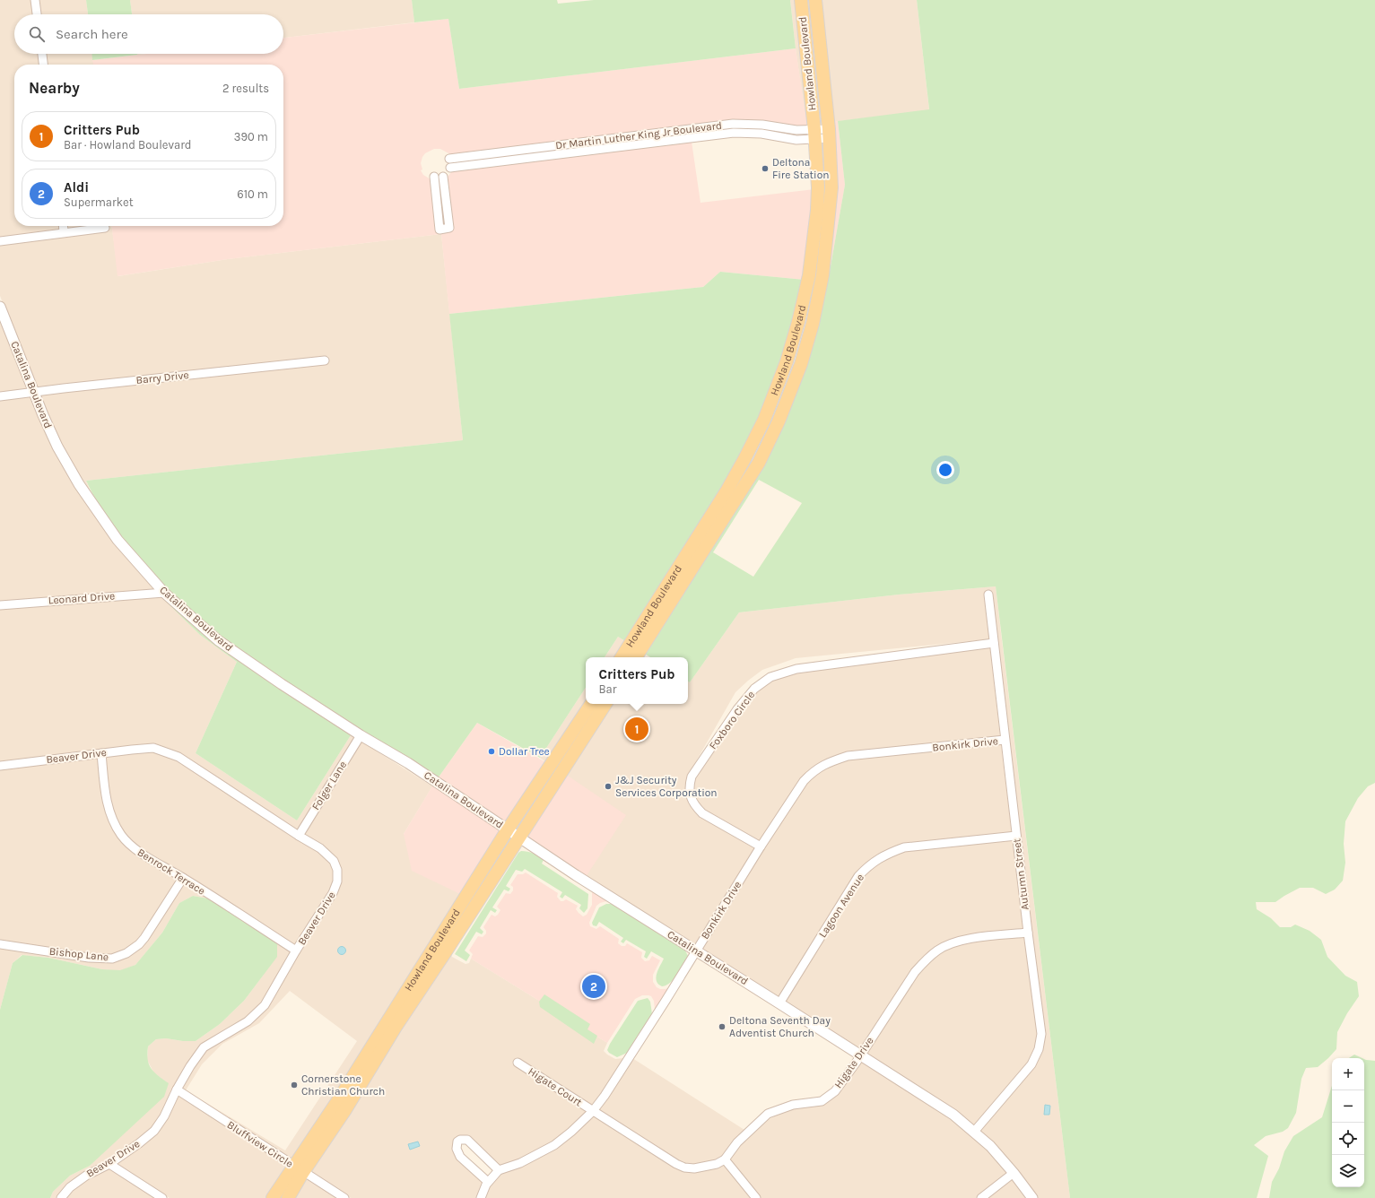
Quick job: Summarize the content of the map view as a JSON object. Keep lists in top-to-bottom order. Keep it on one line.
{"streets":{"main road":["Howland Boulevard"],"street":["Dr Martin Luther King Jr Boulevard","Barry Drive","Catalina Boulevard","Leonard Drive","Foxboro Circle","Bonkirk Drive","Beaver Drive","Folger Lane","Benrock Terrace","Autumn Street","Lagoon Avenue","Bishop Lane","Higate Drive","Higate Court","Bluffview Circle"]},"crossings":[["Howland Boulevard","Dr Martin Luther King Jr Boulevard"],["Howland Boulevard","Catalina Boulevard"],["Howland Boulevard","Bluffview Circle"],["Barry Drive","Catalina Boulevard"],["Catalina Boulevard","Leonard Drive"],["Catalina Boulevard","Bonkirk Drive"],["Catalina Boulevard","Folger Lane"],["Catalina Boulevard","Autumn Street"],["Catalina Boulevard","Lagoon Avenue"],["Catalina Boulevard","Higate Drive"],["Foxboro Circle","Bonkirk Drive"],["Foxboro Circle","Autumn Street"],["Bonkirk Drive","Autumn Street"],["Bonkirk Drive","Higate Court"],["Beaver Drive","Folger Lane"],["Beaver Drive","Benrock Terrace"],["Beaver Drive","Bluffview Circle"],["Benrock Terrace","Bishop Lane"],["Autumn Street","Lagoon Avenue"],["Autumn Street","Higate Drive"]],"places":["Deltona Fire Station","Dollar Tree","J&J Security Services Corporation","Deltona Seventh Day Adventist Church","Cornerstone Christian Church"],"page":{"search":"Search here","heading":["Nearby","2 results"],"list":[{"mark":"1","name":"Critters Pub","note":"Bar · Howland Boulevard","value":"390 m"},{"mark":"2","name":"Aldi","note":"Supermarket","value":"610 m"}],"popup":["Critters Pub","Bar"],"pins":["1","2"],"map_buttons":["+","−"]}}
